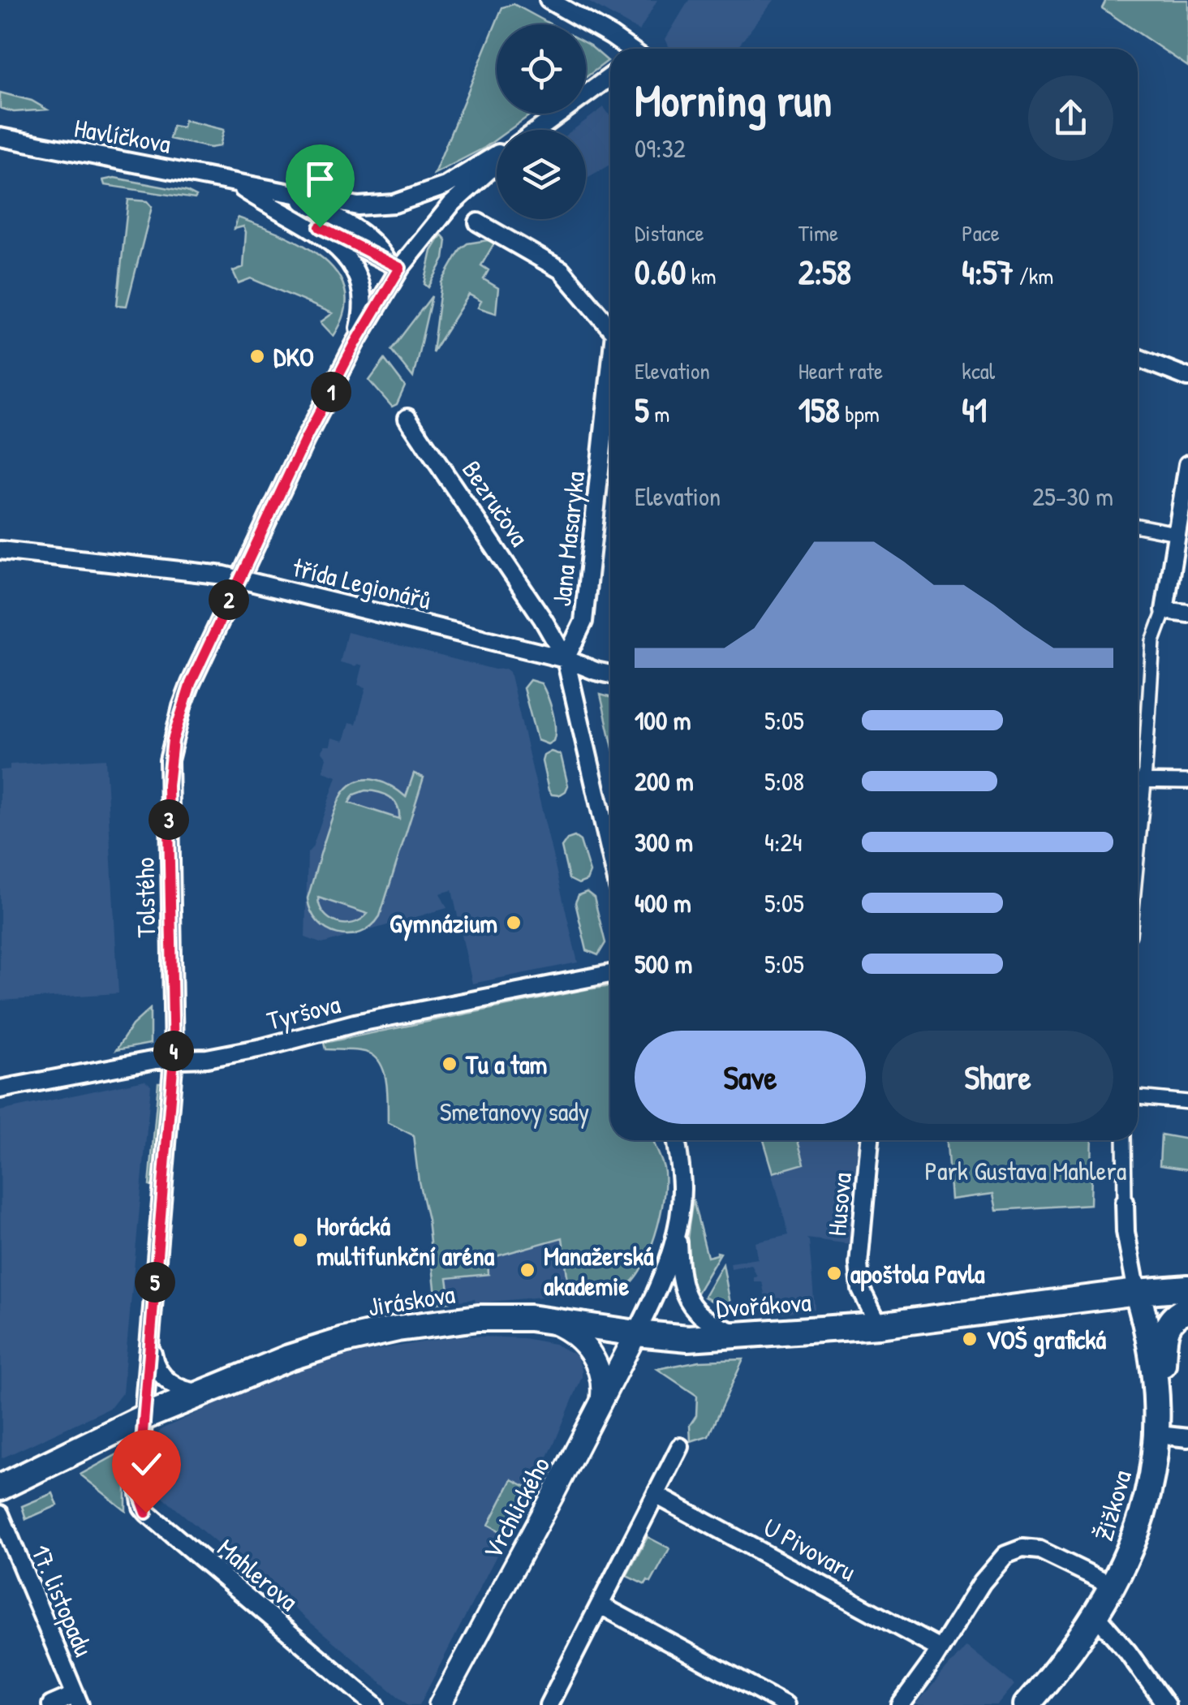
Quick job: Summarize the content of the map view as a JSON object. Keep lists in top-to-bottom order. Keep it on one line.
{"streets":{"main road":["Jiráskova","Dvořákova","Žižkova"],"street":["Havlíčkova","Bezručova","Jana Masaryka","třída Legionářů","Tolstého","Tyršova","Husova","Vrchlického","U Pivovaru","Mahlerova","17. listopadu"]},"crossings":[["Havlíčkova","Tolstého"],["Bezručova","Jana Masaryka"],["Bezručova","třída Legionářů"],["Jana Masaryka","třída Legionářů"],["třída Legionářů","Tolstého"],["Tolstého","Tyršova"],["Tolstého","Jiráskova"],["Tolstého","Mahlerova"],["Husova","Dvořákova"],["Jiráskova","Dvořákova"],["Jiráskova","Vrchlického"],["Jiráskova","Mahlerova"],["Dvořákova","Žižkova"],["Dvořákova","Vrchlického"]],"parks":["Smetanovy sady","Park Gustava Mahlera"],"places":["DKO","Gymnázium","Tu a tam","Horácká multifunkční aréna","Manažerská akademie","apoštola Pavla","VOŠ grafická"],"page":{"heading":["Morning run","09:32"],"stats":[["Distance","0.60 km"],["Time","2:58"],["Pace","4:57 /km"],["Elevation","5 m"],["Heart rate","158 bpm"],["kcal","41"]],"pins":["1","2","3","4","5"],"chart":["Elevation","25–30 m"],"list":[{"name":"100 m","note":"5:05"},{"name":"200 m","note":"5:08"},{"name":"300 m","note":"4:24"},{"name":"400 m","note":"5:05"},{"name":"500 m","note":"5:05"}],"buttons":["Save","Share"]}}
